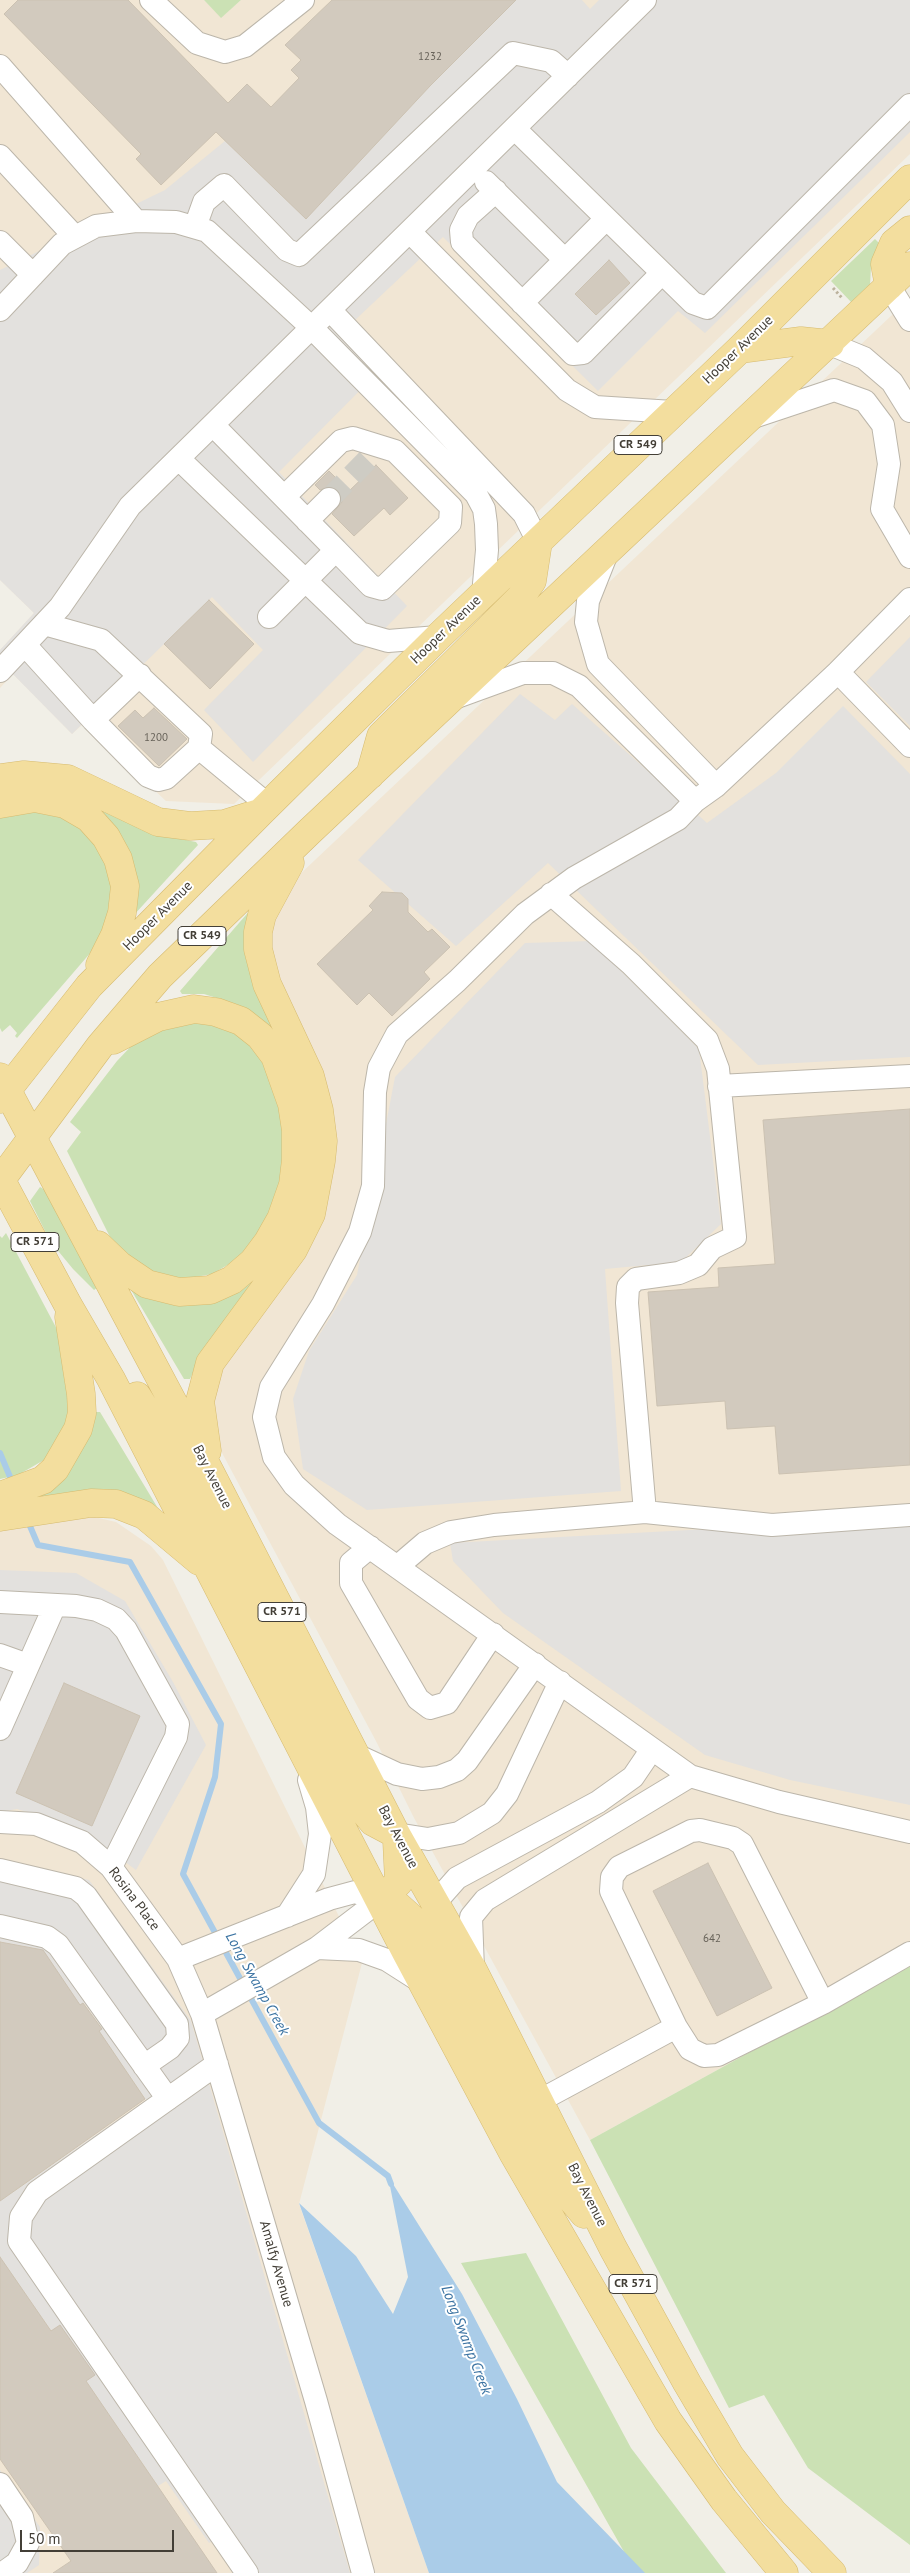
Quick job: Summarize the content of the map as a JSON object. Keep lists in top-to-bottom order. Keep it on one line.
{"streets":{"main road":["Hooper Avenue","CR 549","CR 571","Bay Avenue"],"lane":["Rosina Place","Amalfy Avenue"]},"crossings":[["Hooper Avenue","Bay Avenue"],["CR 549","CR 571"],["CR 549","Bay Avenue"],["Rosina Place","Amalfy Avenue"]],"water":["Long Swamp Creek"],"house_numbers":["1232","1200","642"],"scale_bar":"50 m"}
